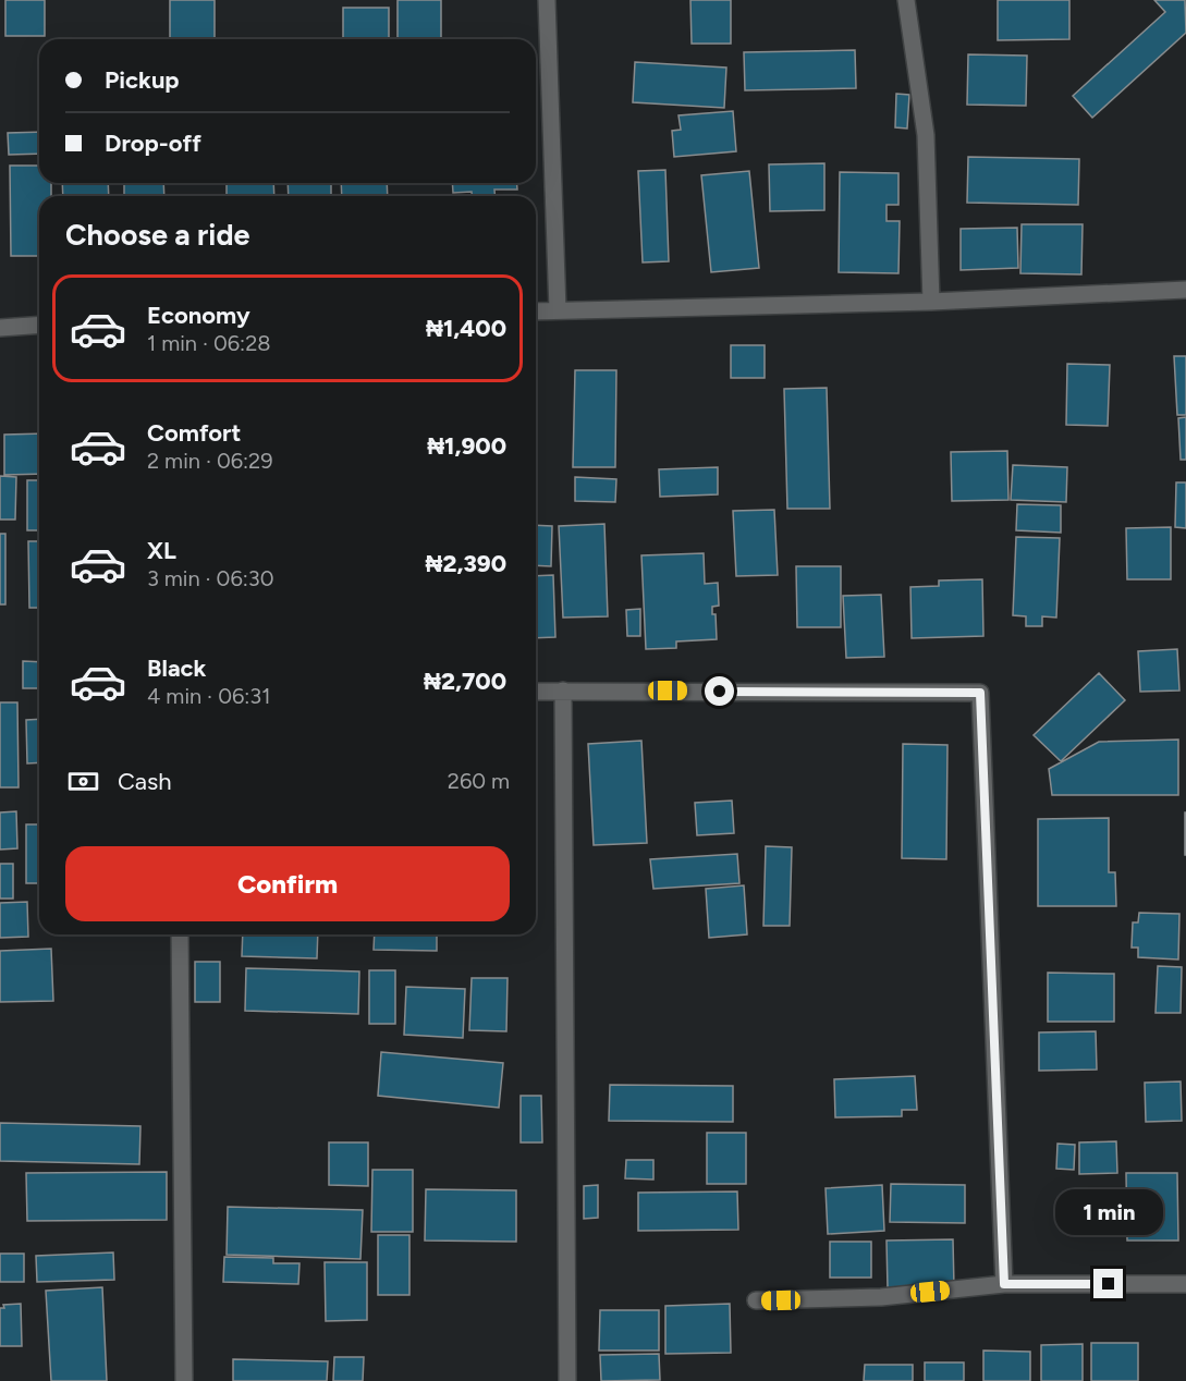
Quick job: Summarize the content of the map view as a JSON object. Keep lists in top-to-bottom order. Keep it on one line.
{"page":{"banner":["Pickup","Drop-off"],"heading":"Choose a ride","list":[{"name":"Economy","note":"1 min · 06:28","value":"₦1,400"},{"name":"Comfort","note":"2 min · 06:29","value":"₦1,900"},{"name":"XL","note":"3 min · 06:30","value":"₦2,390"},{"name":"Black","note":"4 min · 06:31","value":"₦2,700"}],"pay":["Cash","260 m"],"buttons":"Confirm","bubble":"1 min"}}
